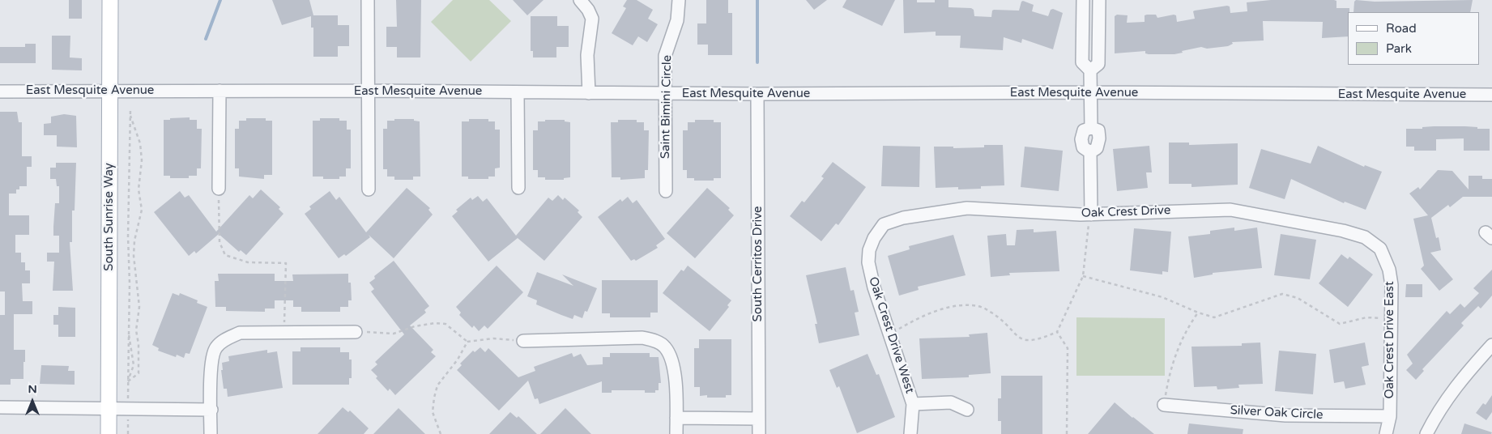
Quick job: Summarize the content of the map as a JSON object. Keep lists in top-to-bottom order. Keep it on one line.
{"streets":{"main road":["South Sunrise Way"],"street":["East Mesquite Avenue","Saint Bimini Circle","Oak Crest Drive","South Cerritos Drive","Oak Crest Drive West","Oak Crest Drive East","Silver Oak Circle"]},"crossings":[["East Mesquite Avenue","Saint Bimini Circle"],["East Mesquite Avenue","South Sunrise Way"],["East Mesquite Avenue","South Cerritos Drive"],["Oak Crest Drive","Oak Crest Drive West"],["Oak Crest Drive","Oak Crest Drive East"],["Oak Crest Drive East","Silver Oak Circle"]],"legend":["Road","Park"],"north":"top"}
